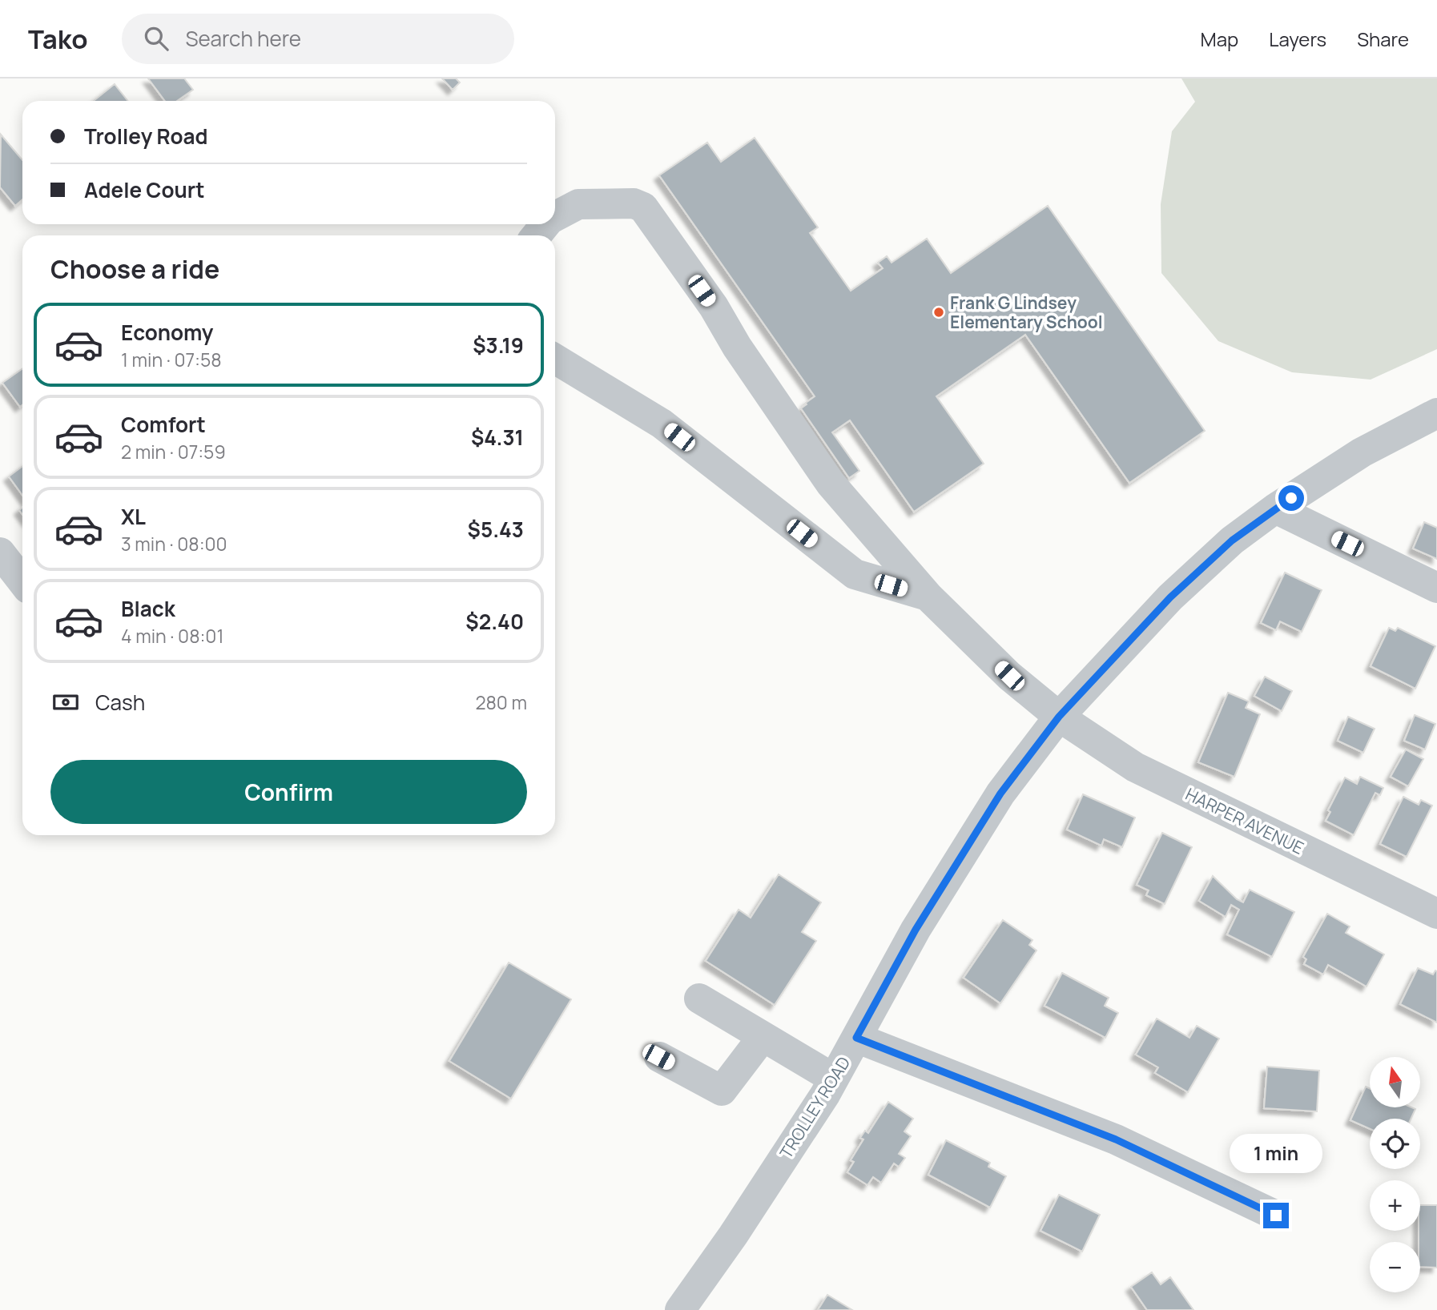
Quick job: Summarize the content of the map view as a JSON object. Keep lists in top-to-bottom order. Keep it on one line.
{"streets":{"street":["HARPER AVENUE","TROLLEY ROAD"]},"crossings":[["HARPER AVENUE","TROLLEY ROAD"]],"places":["Frank G Lindsey Elementary School"],"north":"top","page":{"header":"Tako","search":"Search here","nav":["Map","Layers","Share"],"banner":["Trolley Road","Adele Court"],"heading":"Choose a ride","list":[{"name":"Economy","note":"1 min · 07:58","value":"$3.19"},{"name":"Comfort","note":"2 min · 07:59","value":"$4.31"},{"name":"XL","note":"3 min · 08:00","value":"$5.43"},{"name":"Black","note":"4 min · 08:01","value":"$2.40"}],"pay":["Cash","280 m"],"buttons":"Confirm","map_buttons":["+","−"],"bubble":"1 min"}}
